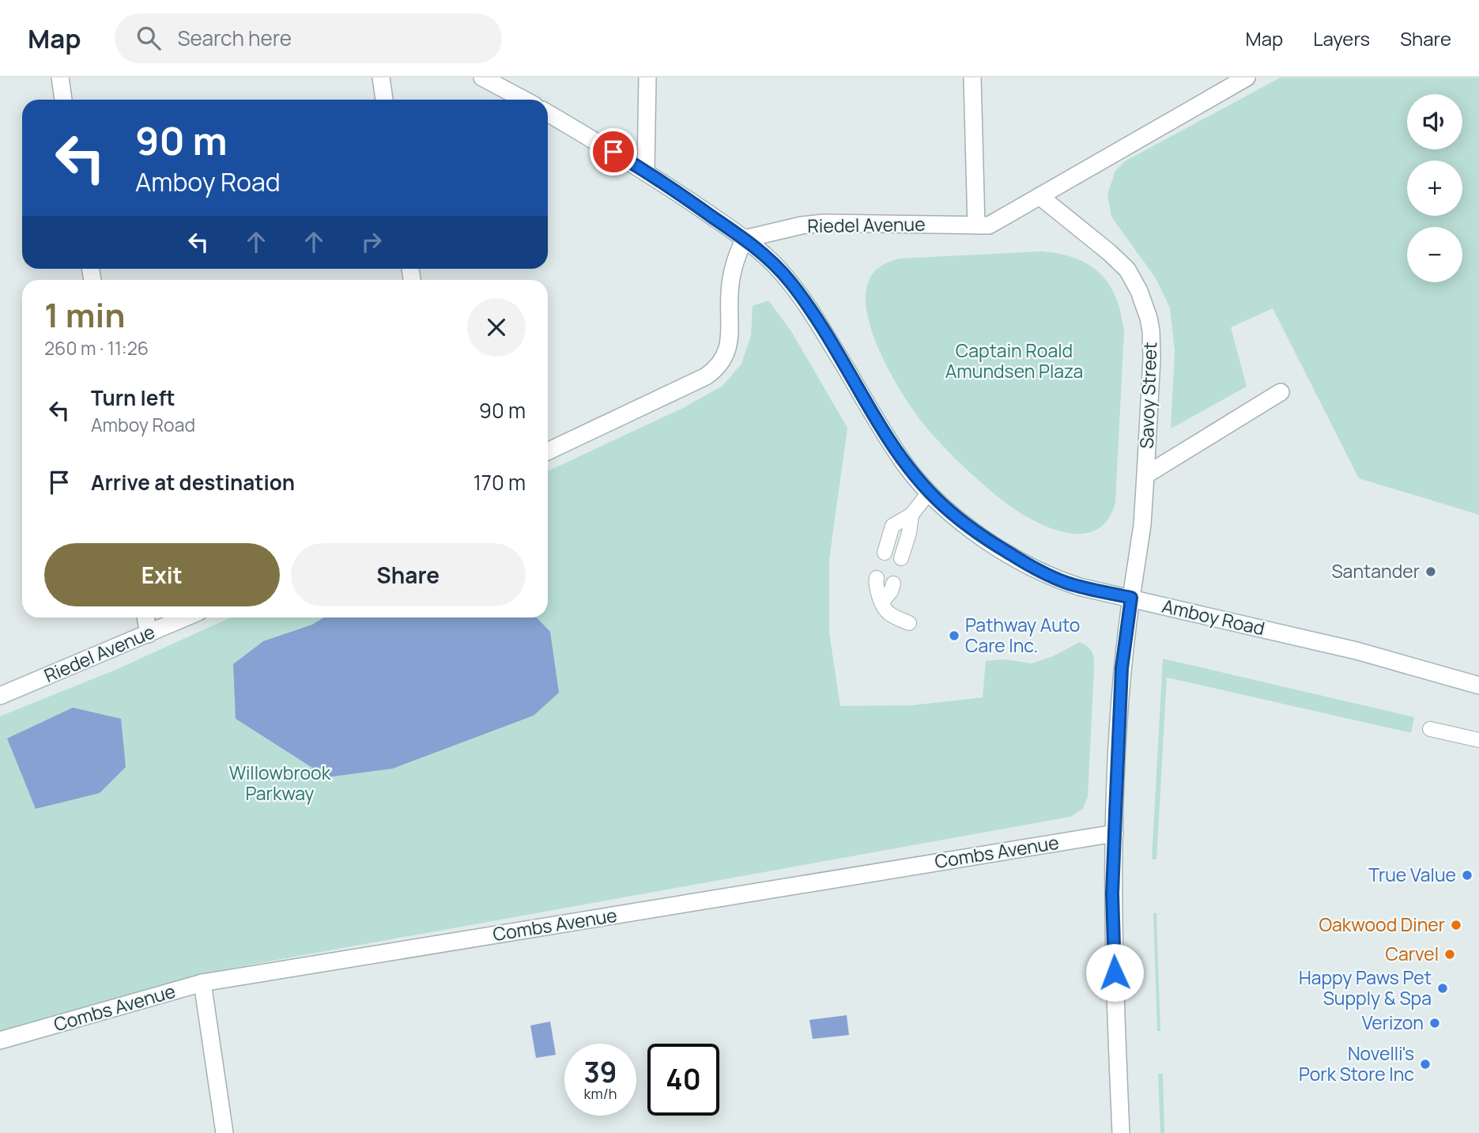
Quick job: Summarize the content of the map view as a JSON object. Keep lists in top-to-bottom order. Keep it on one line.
{"streets":{"street":["Riedel Avenue","Savoy Street","Amboy Road","Combs Avenue"]},"crossings":[["Riedel Avenue","Savoy Street"],["Riedel Avenue","Amboy Road"],["Savoy Street","Amboy Road"],["Savoy Street","Combs Avenue"]],"parks":["Captain Roald Amundsen Plaza","Willowbrook Parkway"],"places":["Santander","Pathway Auto Care Inc.","True Value","Oakwood Diner","Carvel","Happy Paws Pet Supply & Spa","Verizon","Novelli's Pork Store Inc"],"page":{"header":"Map","search":"Search here","nav":["Map","Layers","Share"],"map_buttons":["+","−"],"turn":["90 m","Amboy Road"],"heading":["1 min","260 m · 11:26"],"list":[{"name":"Turn left","note":"Amboy Road","value":"90 m"},{"name":"Arrive at destination","value":"170 m"}],"buttons":["Exit","Share"],"speed":"39 km/h","limit":"40"}}
